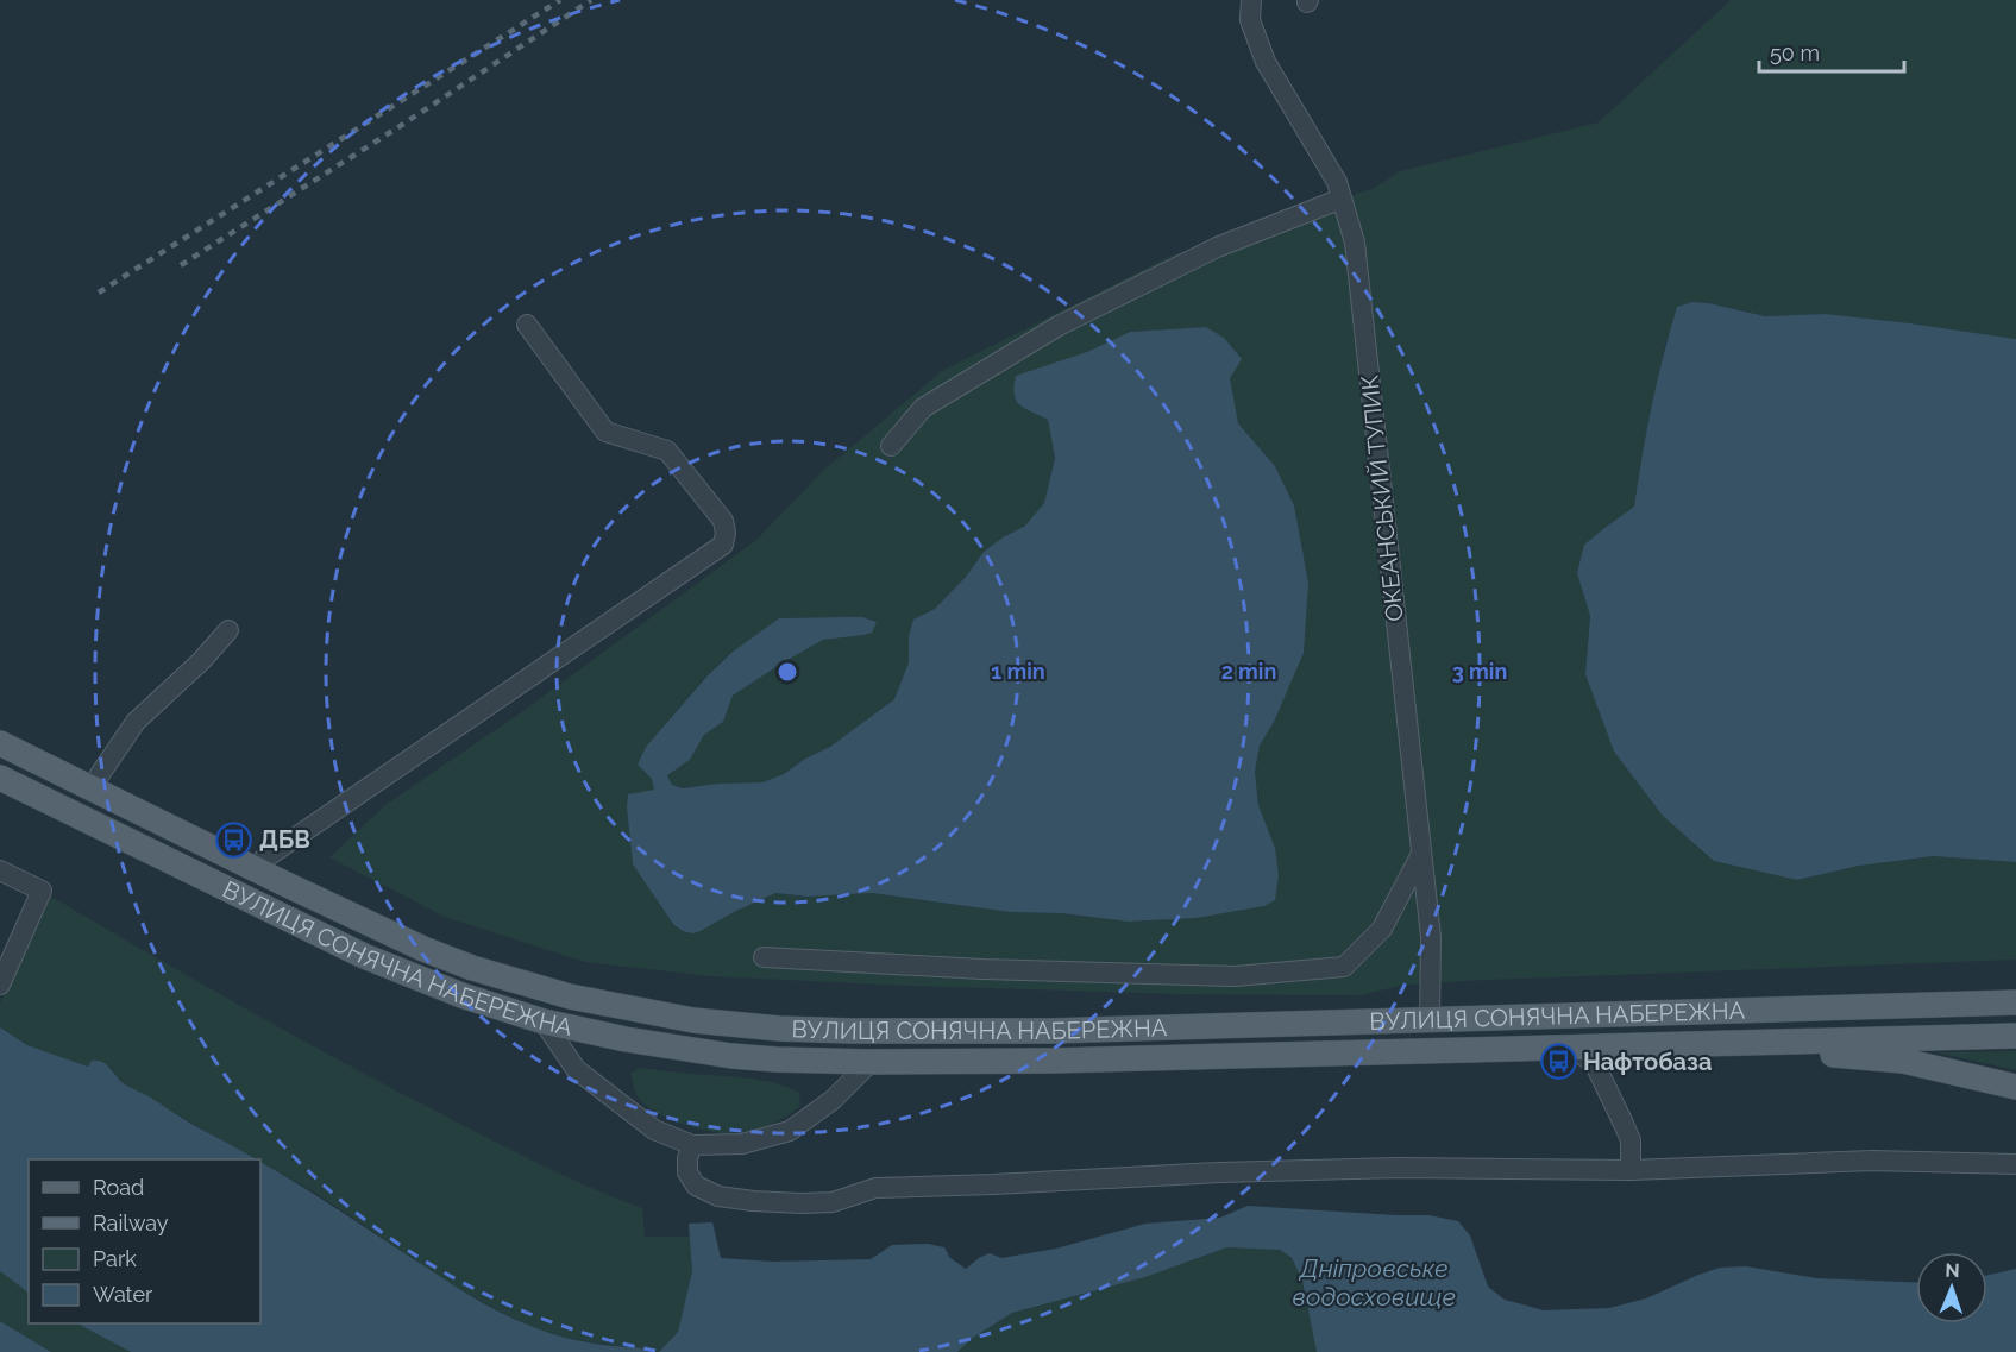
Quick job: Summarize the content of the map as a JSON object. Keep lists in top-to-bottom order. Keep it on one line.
{"streets":{"main road":["ВУЛИЦЯ СОНЯЧНА НАБЕРЕЖНА"],"street":["ОКЕАНСЬКИЙ ТУПИК"]},"crossings":[["ОКЕАНСЬКИЙ ТУПИК","ВУЛИЦЯ СОНЯЧНА НАБЕРЕЖНА"]],"water":["Дніпровське водосховище"],"places":{"bus stop":["ДБВ","Нафтобаза"]},"legend":["Road","Railway","Park","Water"],"scale_bar":"50 m","north":"top","rings":["1 min","2 min","3 min"]}
